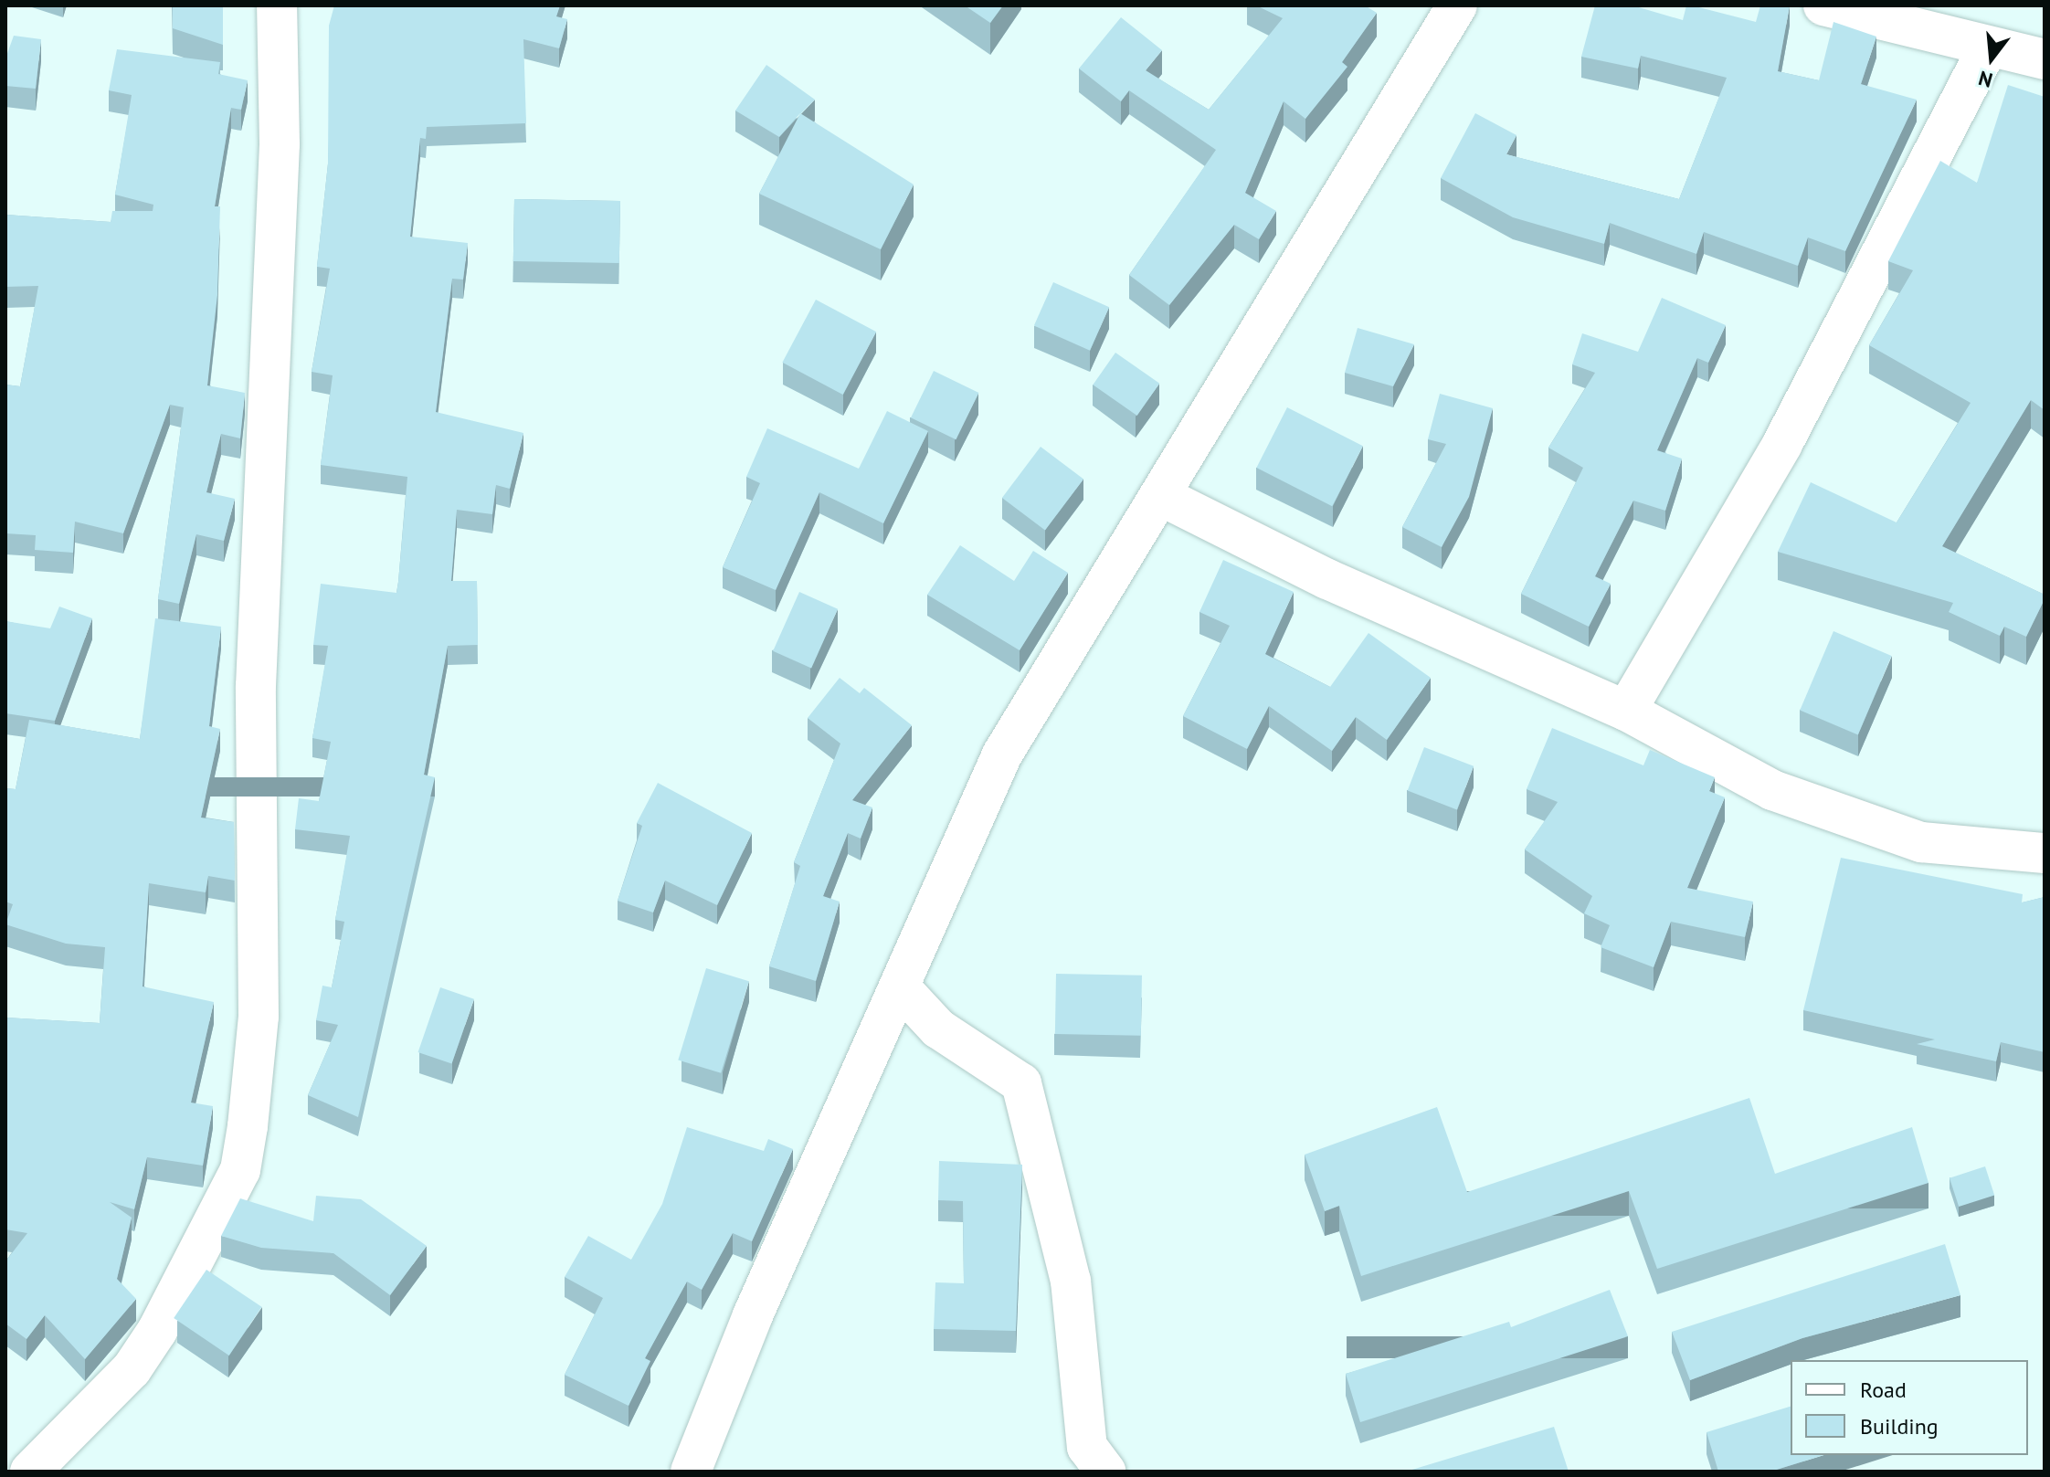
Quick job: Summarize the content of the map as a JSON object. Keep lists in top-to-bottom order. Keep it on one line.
{"legend":["Road","Building"],"north":"bottom"}
